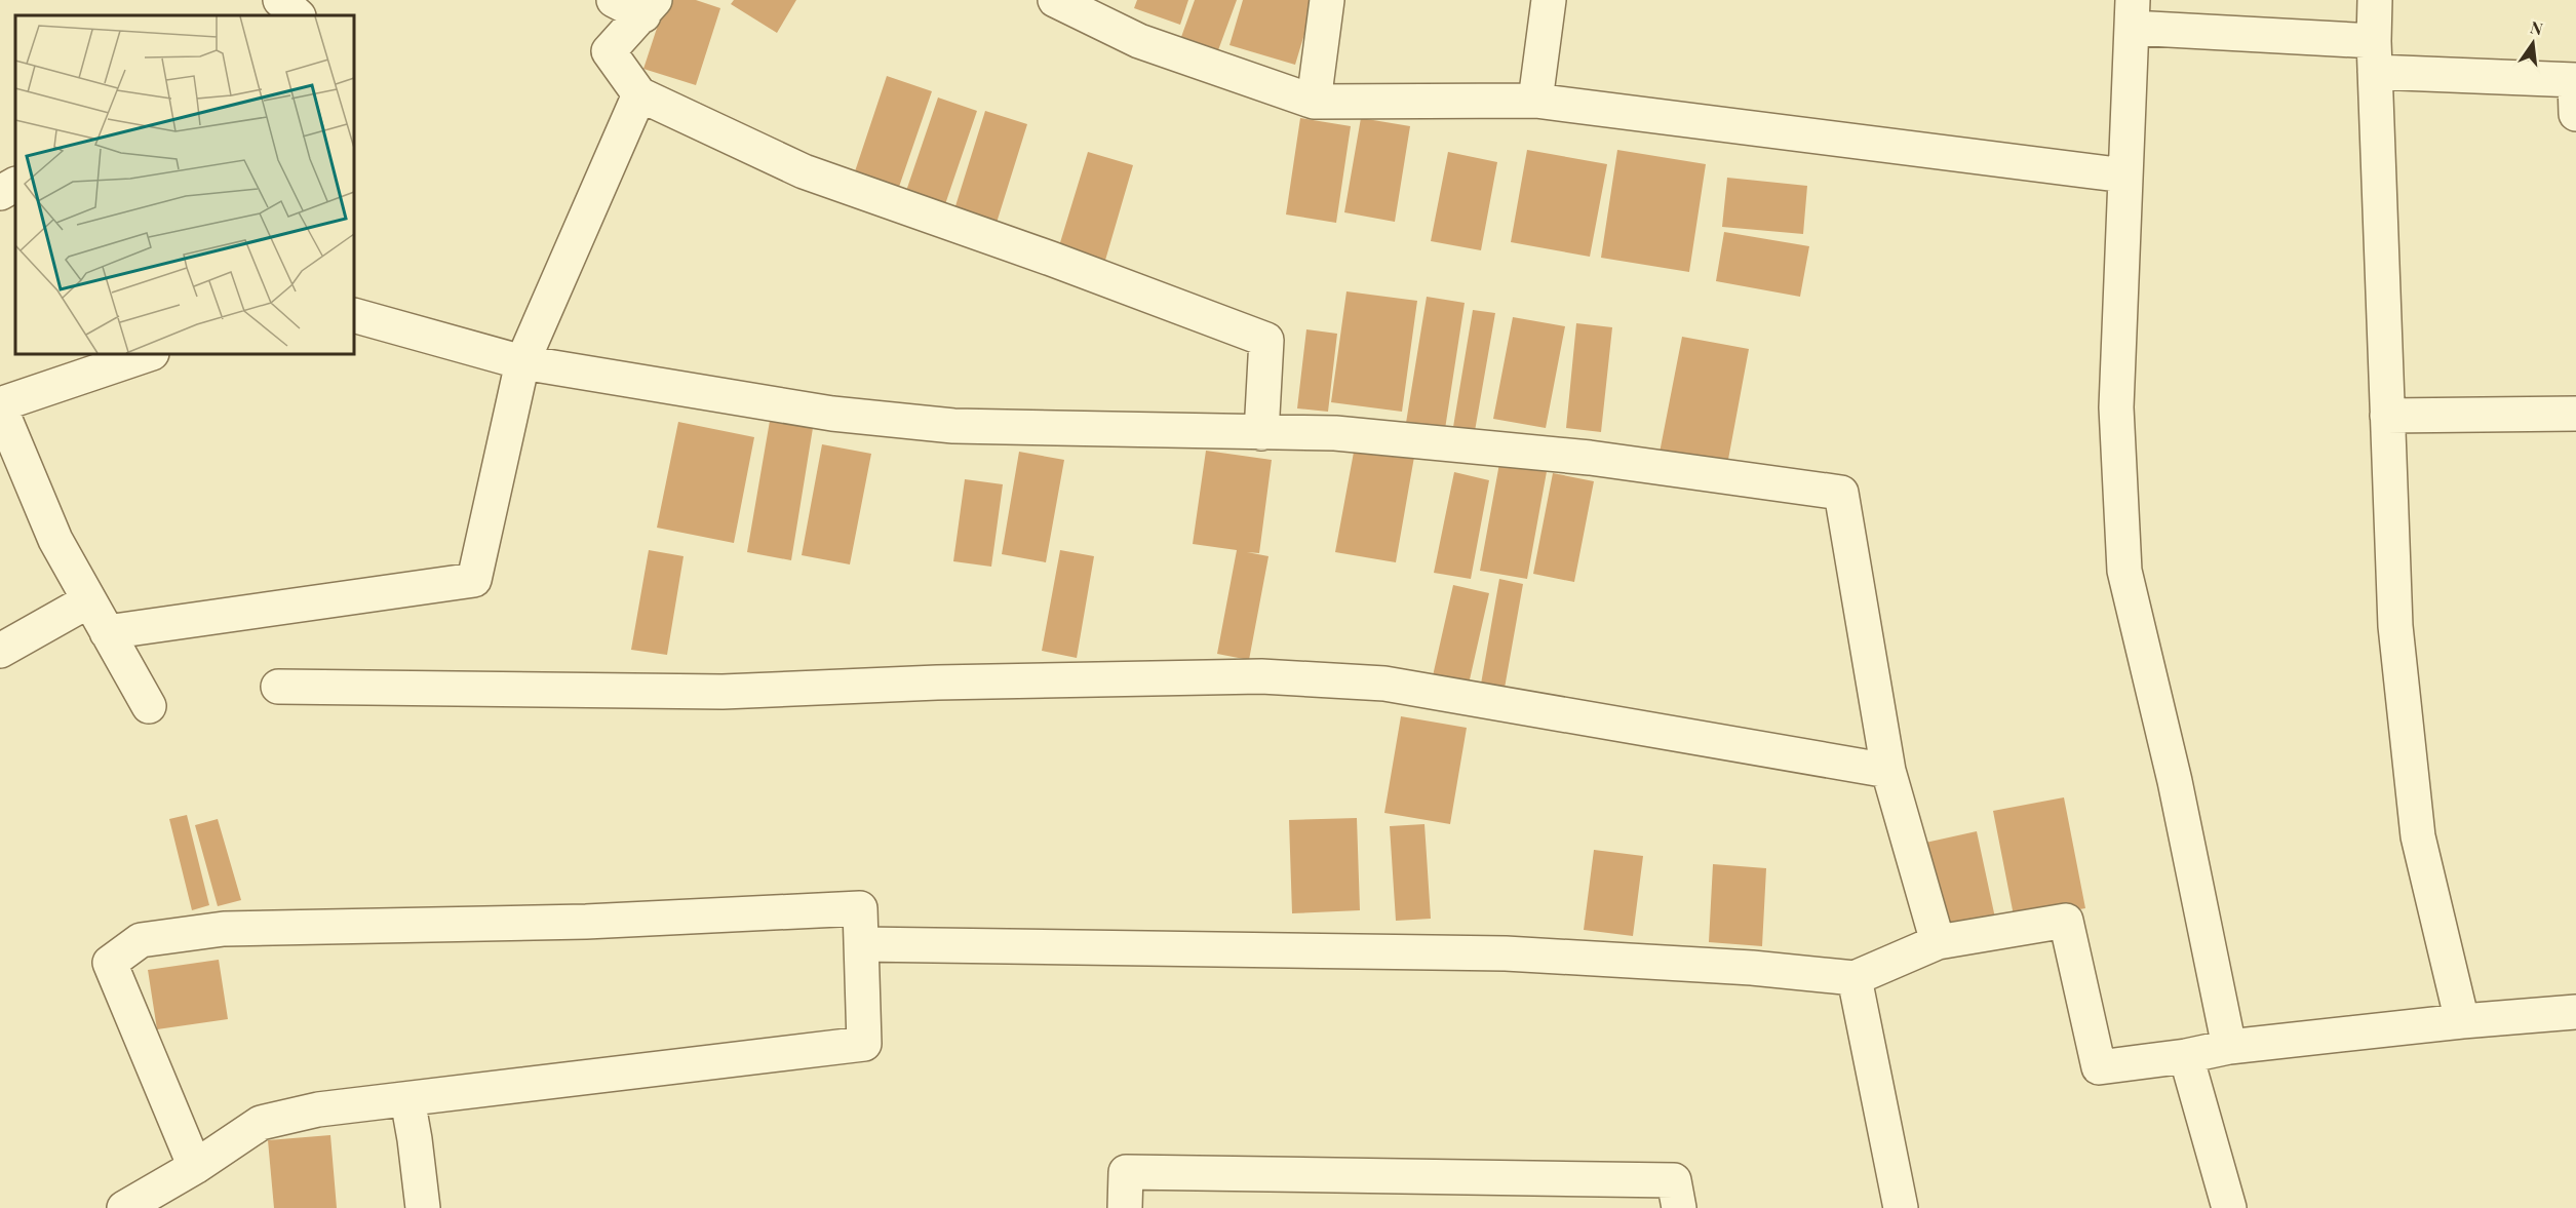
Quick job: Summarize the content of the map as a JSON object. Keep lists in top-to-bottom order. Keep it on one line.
{"north":"top"}
